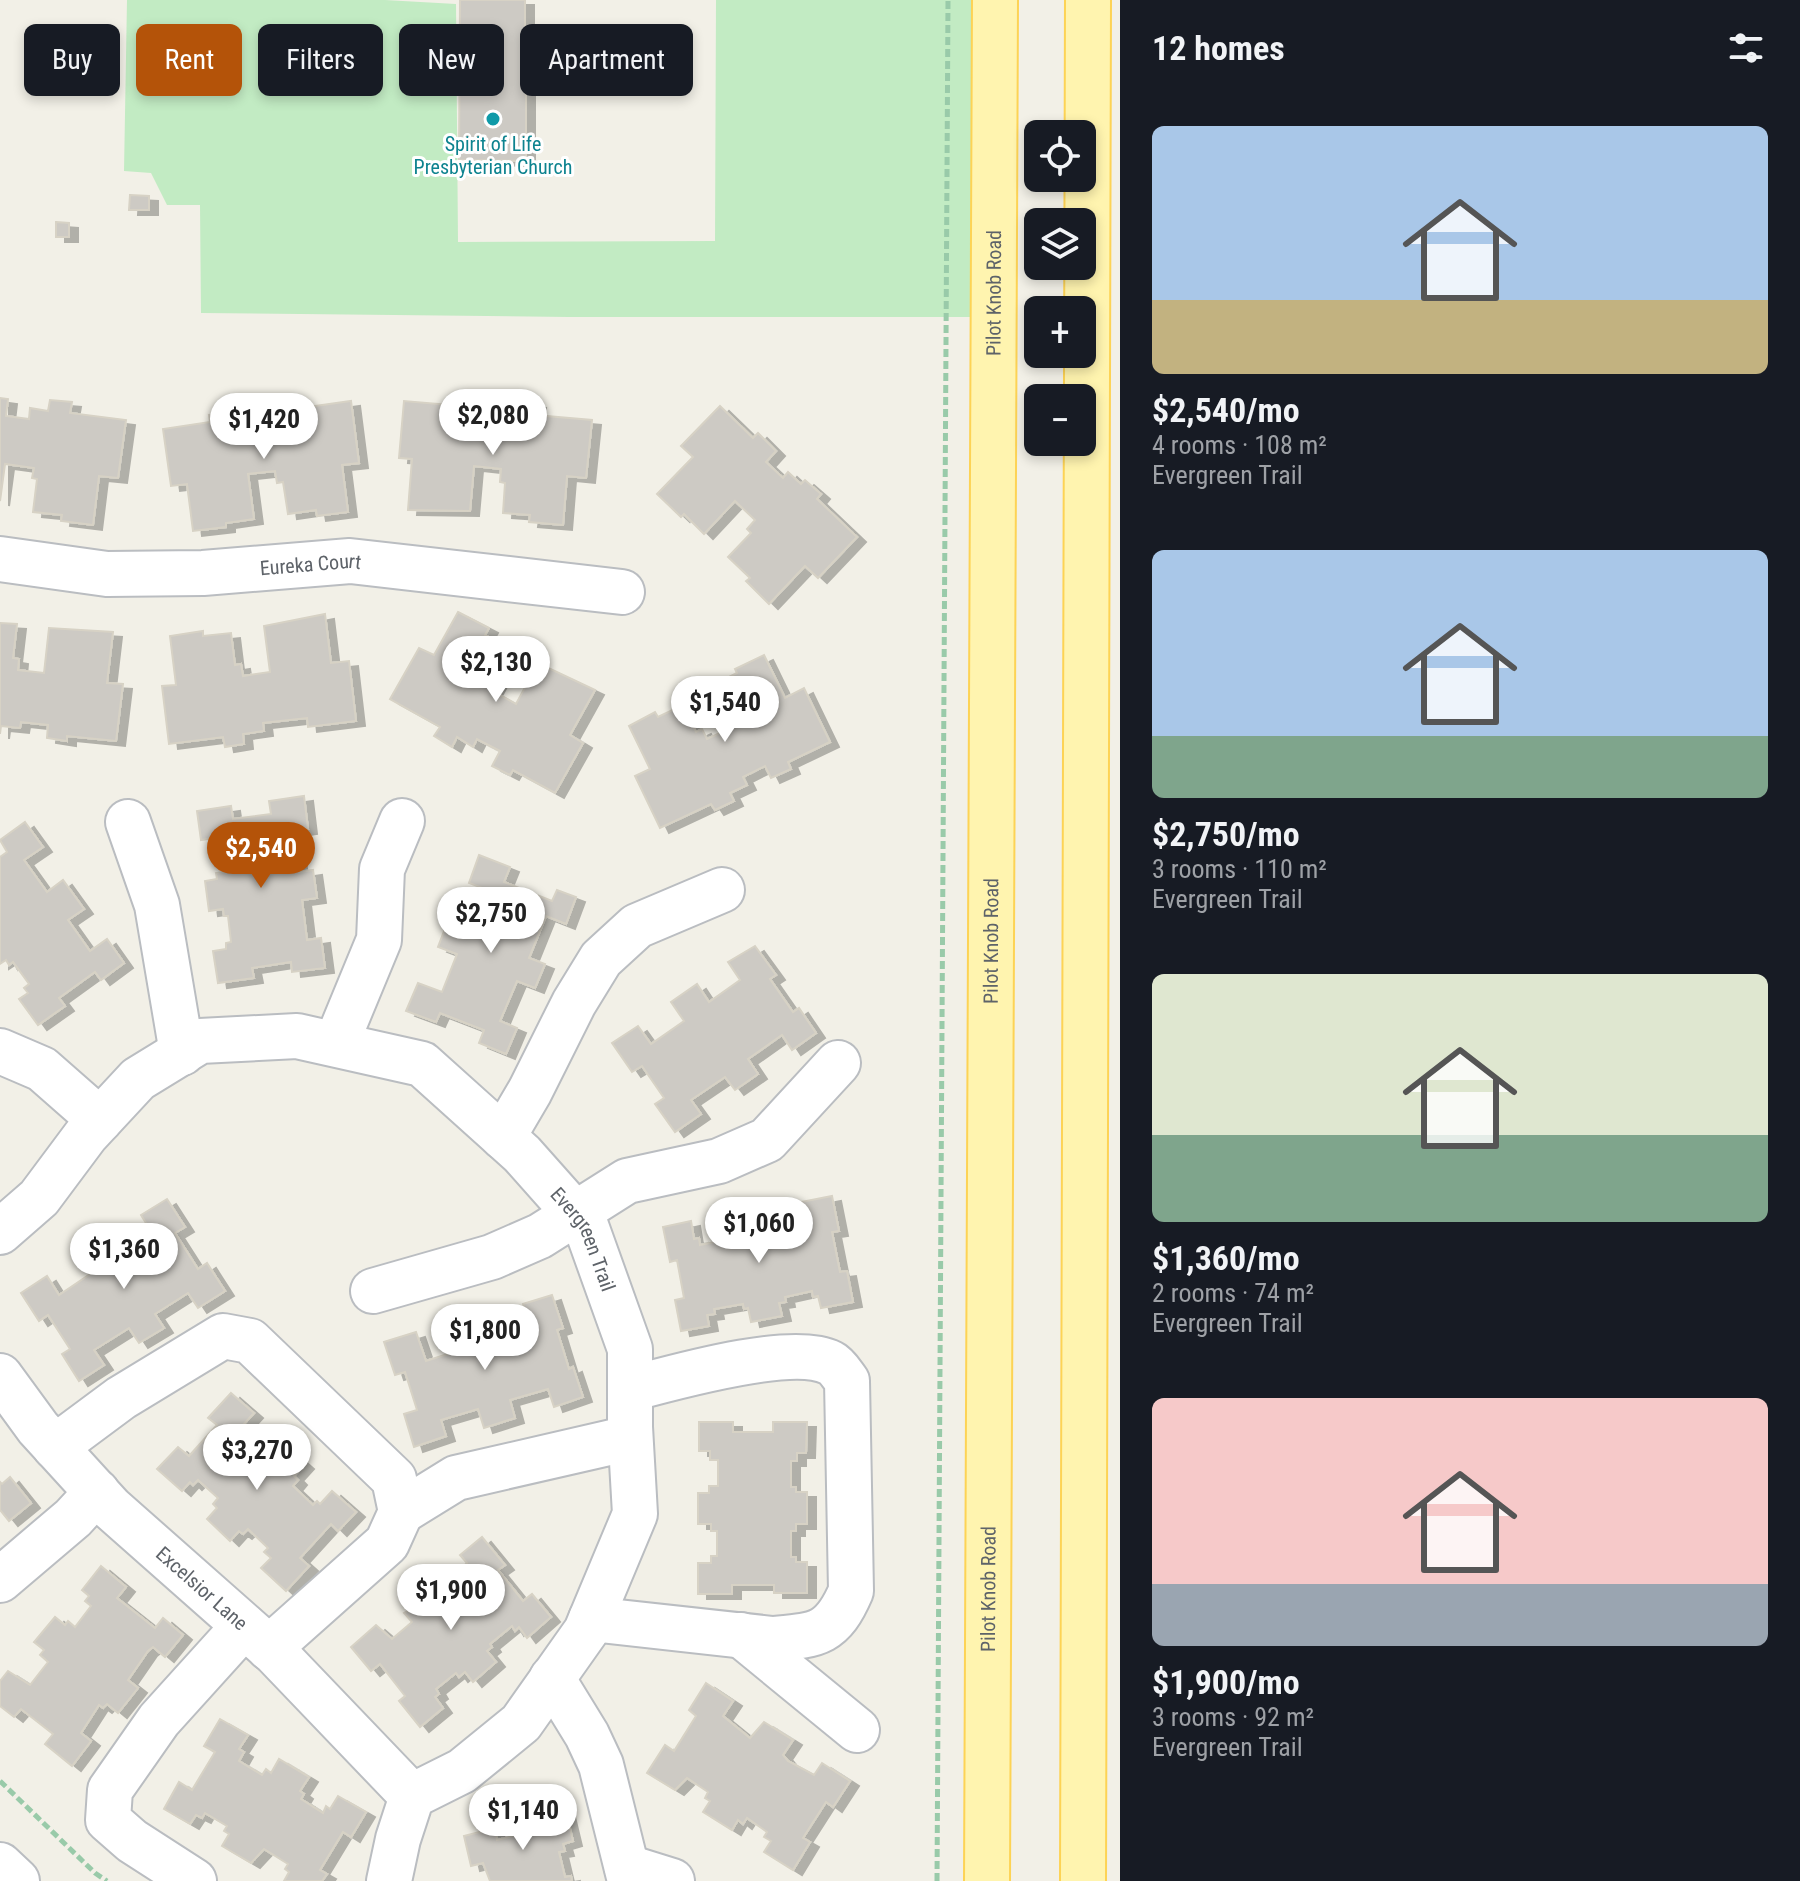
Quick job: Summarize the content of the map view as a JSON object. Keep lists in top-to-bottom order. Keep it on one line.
{"streets":{"main road":["Pilot Knob Road"],"street":["Eureka Court","Evergreen Trail","Excelsior Lane"]},"crossings":[["Evergreen Trail","Excelsior Lane"]],"places":["Spirit of Life Presbyterian Church"],"page":{"heading":"12 homes","chip":["Buy","Rent","Filters","New","Apartment"],"list":[{"name":"$2,540/mo","note":"4 rooms · 108 m² · Evergreen Trail"},{"name":"$2,750/mo","note":"3 rooms · 110 m² · Evergreen Trail"},{"name":"$1,360/mo","note":"2 rooms · 74 m² · Evergreen Trail"},{"name":"$1,900/mo","note":"3 rooms · 92 m² · Evergreen Trail"}],"map_buttons":["+","−"],"price":["$2,080","$1,420","$2,130","$1,540","$2,540","$2,750","$1,060","$1,360","$1,800","$3,270","$1,900","$1,140"]}}
